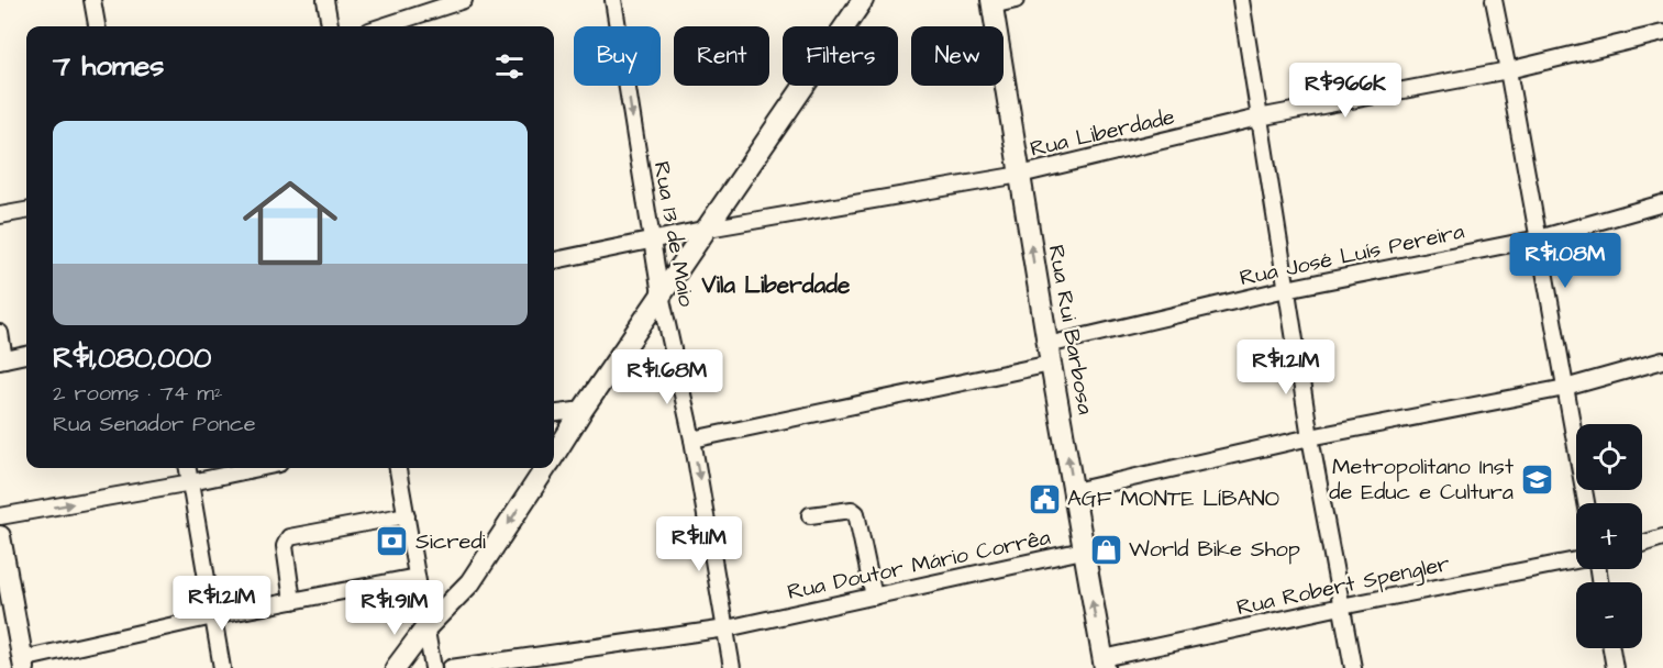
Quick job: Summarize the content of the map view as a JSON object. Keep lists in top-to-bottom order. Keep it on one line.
{"streets":{"main road":["Rua Rui Barbosa"],"street":["Rua Liberdade","Rua 13 de Maio","Rua José Luís Pereira","Rua Doutor Mário Corrêa","Rua Robert Spengler"]},"crossings":[["Rua Liberdade","Rua 13 de Maio"],["Rua Liberdade","Rua Rui Barbosa"],["Rua 13 de Maio","Rua José Luís Pereira"],["Rua 13 de Maio","Rua Doutor Mário Corrêa"],["Rua José Luís Pereira","Rua Rui Barbosa"],["Rua Rui Barbosa","Rua Doutor Mário Corrêa"],["Rua Rui Barbosa","Rua Robert Spengler"]],"one_way":["Rua 13 de Maio","Rua Rui Barbosa"],"districts":["Vila Liberdade"],"places":{"school or university":["Metropolitano Inst de Educ e Cultura"],"public building":["AGF MONTE LÍBANO"],"bank":["Sicredi"],"shop":["World Bike Shop"]},"page":{"chip":["Buy","Rent","Filters","New"],"heading":"7 homes","price":["R$966K","R$1.08M","R$1.21M","R$1.68M","R$1.1M","R$1.21M","R$1.91M"],"list":[{"name":"R$1,080,000","note":"2 rooms · 74 m² · Rua Senador Ponce"}],"map_buttons":["+","−"]}}
